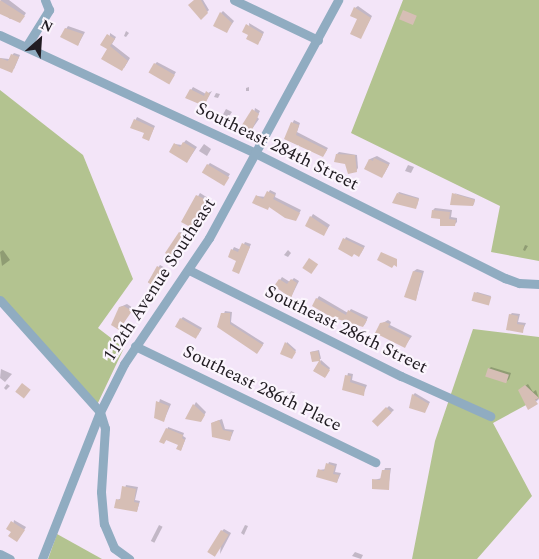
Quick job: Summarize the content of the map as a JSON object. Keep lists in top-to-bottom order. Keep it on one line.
{"streets":{"street":["Southeast 284th Street","112th Avenue Southeast","Southeast 286th Street","Southeast 286th Place"]},"crossings":[["Southeast 284th Street","112th Avenue Southeast"],["112th Avenue Southeast","Southeast 286th Street"],["112th Avenue Southeast","Southeast 286th Place"]],"north":"top right"}
